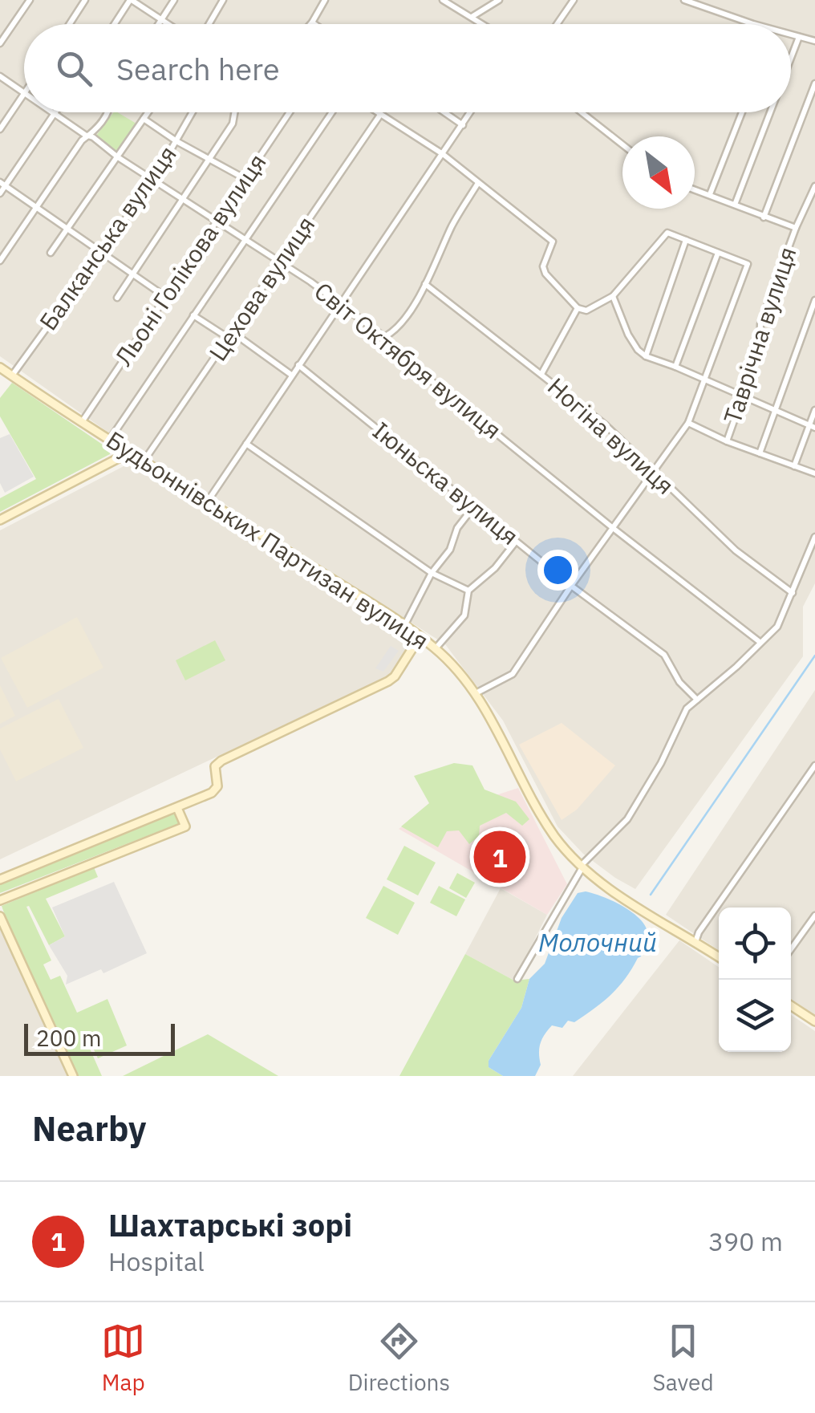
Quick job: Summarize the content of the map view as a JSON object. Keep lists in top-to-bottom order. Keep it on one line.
{"streets":{"street":["Балканська вулиця","Льоні Голікова вулиця","Цехова вулиця","Таврічна вулиця","Світ Октября вулиця","Ногіна вулиця","Iюньска вулиця","Будьоннівських Партизан вулиця"]},"crossings":[["Балканська вулиця","Світ Октября вулиця"],["Балканська вулиця","Будьоннівських Партизан вулиця"],["Льоні Голікова вулиця","Світ Октября вулиця"],["Льоні Голікова вулиця","Будьоннівських Партизан вулиця"],["Цехова вулиця","Світ Октября вулиця"],["Цехова вулиця","Будьоннівських Партизан вулиця"],["Таврічна вулиця","Світ Октября вулиця"],["Таврічна вулиця","Ногіна вулиця"],["Таврічна вулиця","Iюньска вулиця"],["Таврічна вулиця","Будьоннівських Партизан вулиця"]],"water":["Молочний"],"scale_bar":"200 m","north":"bottom right","page":{"search":"Search here","pins":"1","scale":"200 m","heading":"Nearby","list":[{"mark":"1","name":"Шахтарські зорі","note":"Hospital","value":"390 m"}],"nav":["Map","Directions","Saved"]}}
